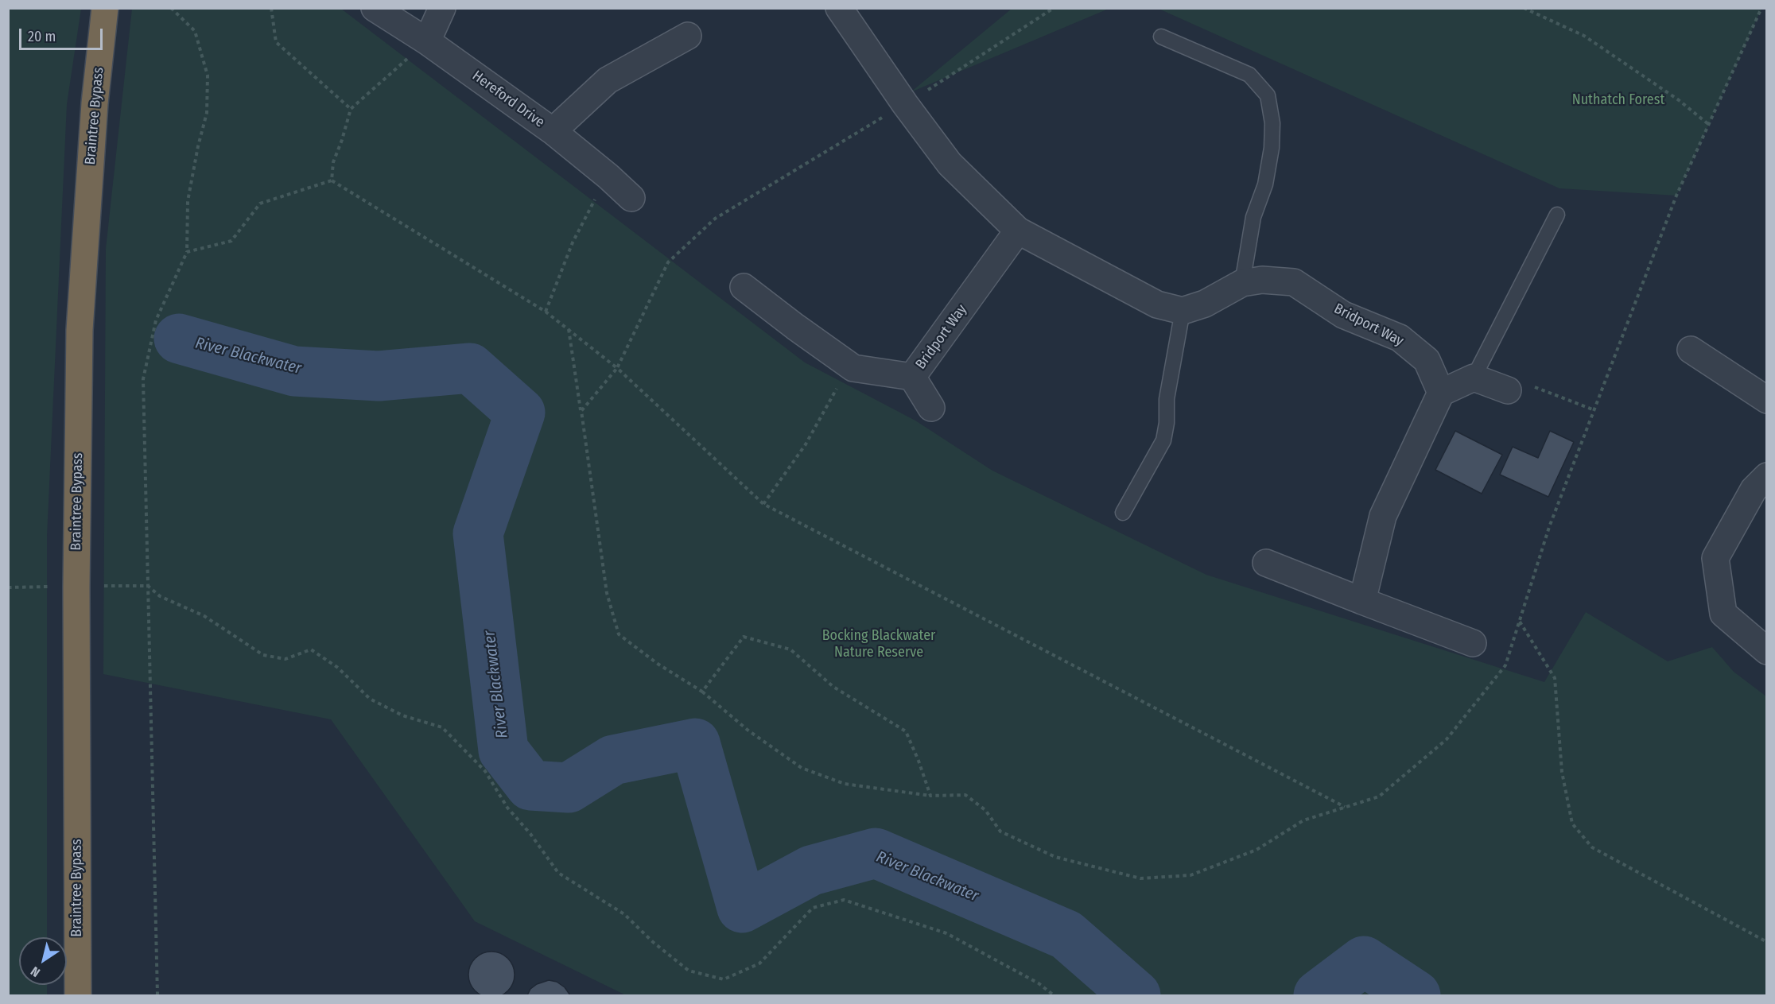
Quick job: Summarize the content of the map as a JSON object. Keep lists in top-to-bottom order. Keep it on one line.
{"streets":{"highway":["Braintree Bypass"],"street":["Hereford Drive","Bridport Way"]},"water":["River Blackwater"],"parks":["Nuthatch Forest","Bocking Blackwater Nature Reserve"],"scale_bar":"20 m","north":"bottom left"}
